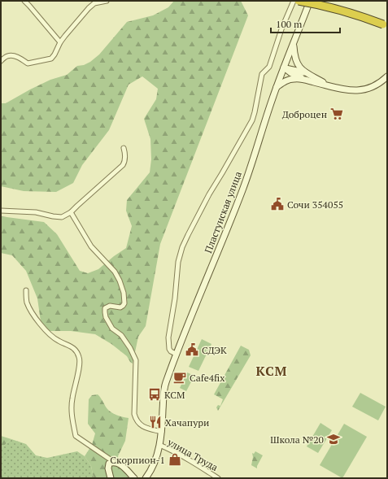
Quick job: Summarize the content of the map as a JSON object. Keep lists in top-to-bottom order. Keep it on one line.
{"streets":{"main road":["Пластунская улица"],"street":["улица Труда"]},"crossings":[["Пластунская улица","улица Труда"]],"districts":["КСМ"],"places":{"supermarket":["Доброцен"],"public building":["Сочи 354055","СДЭК"],"cafe":["Cafe4fix"],"bus stop":["КСМ"],"restaurant":["Хачапури"],"school or university":["Школа №20"],"shop":["Скорпион-1"]},"scale_bar":"100 m"}
